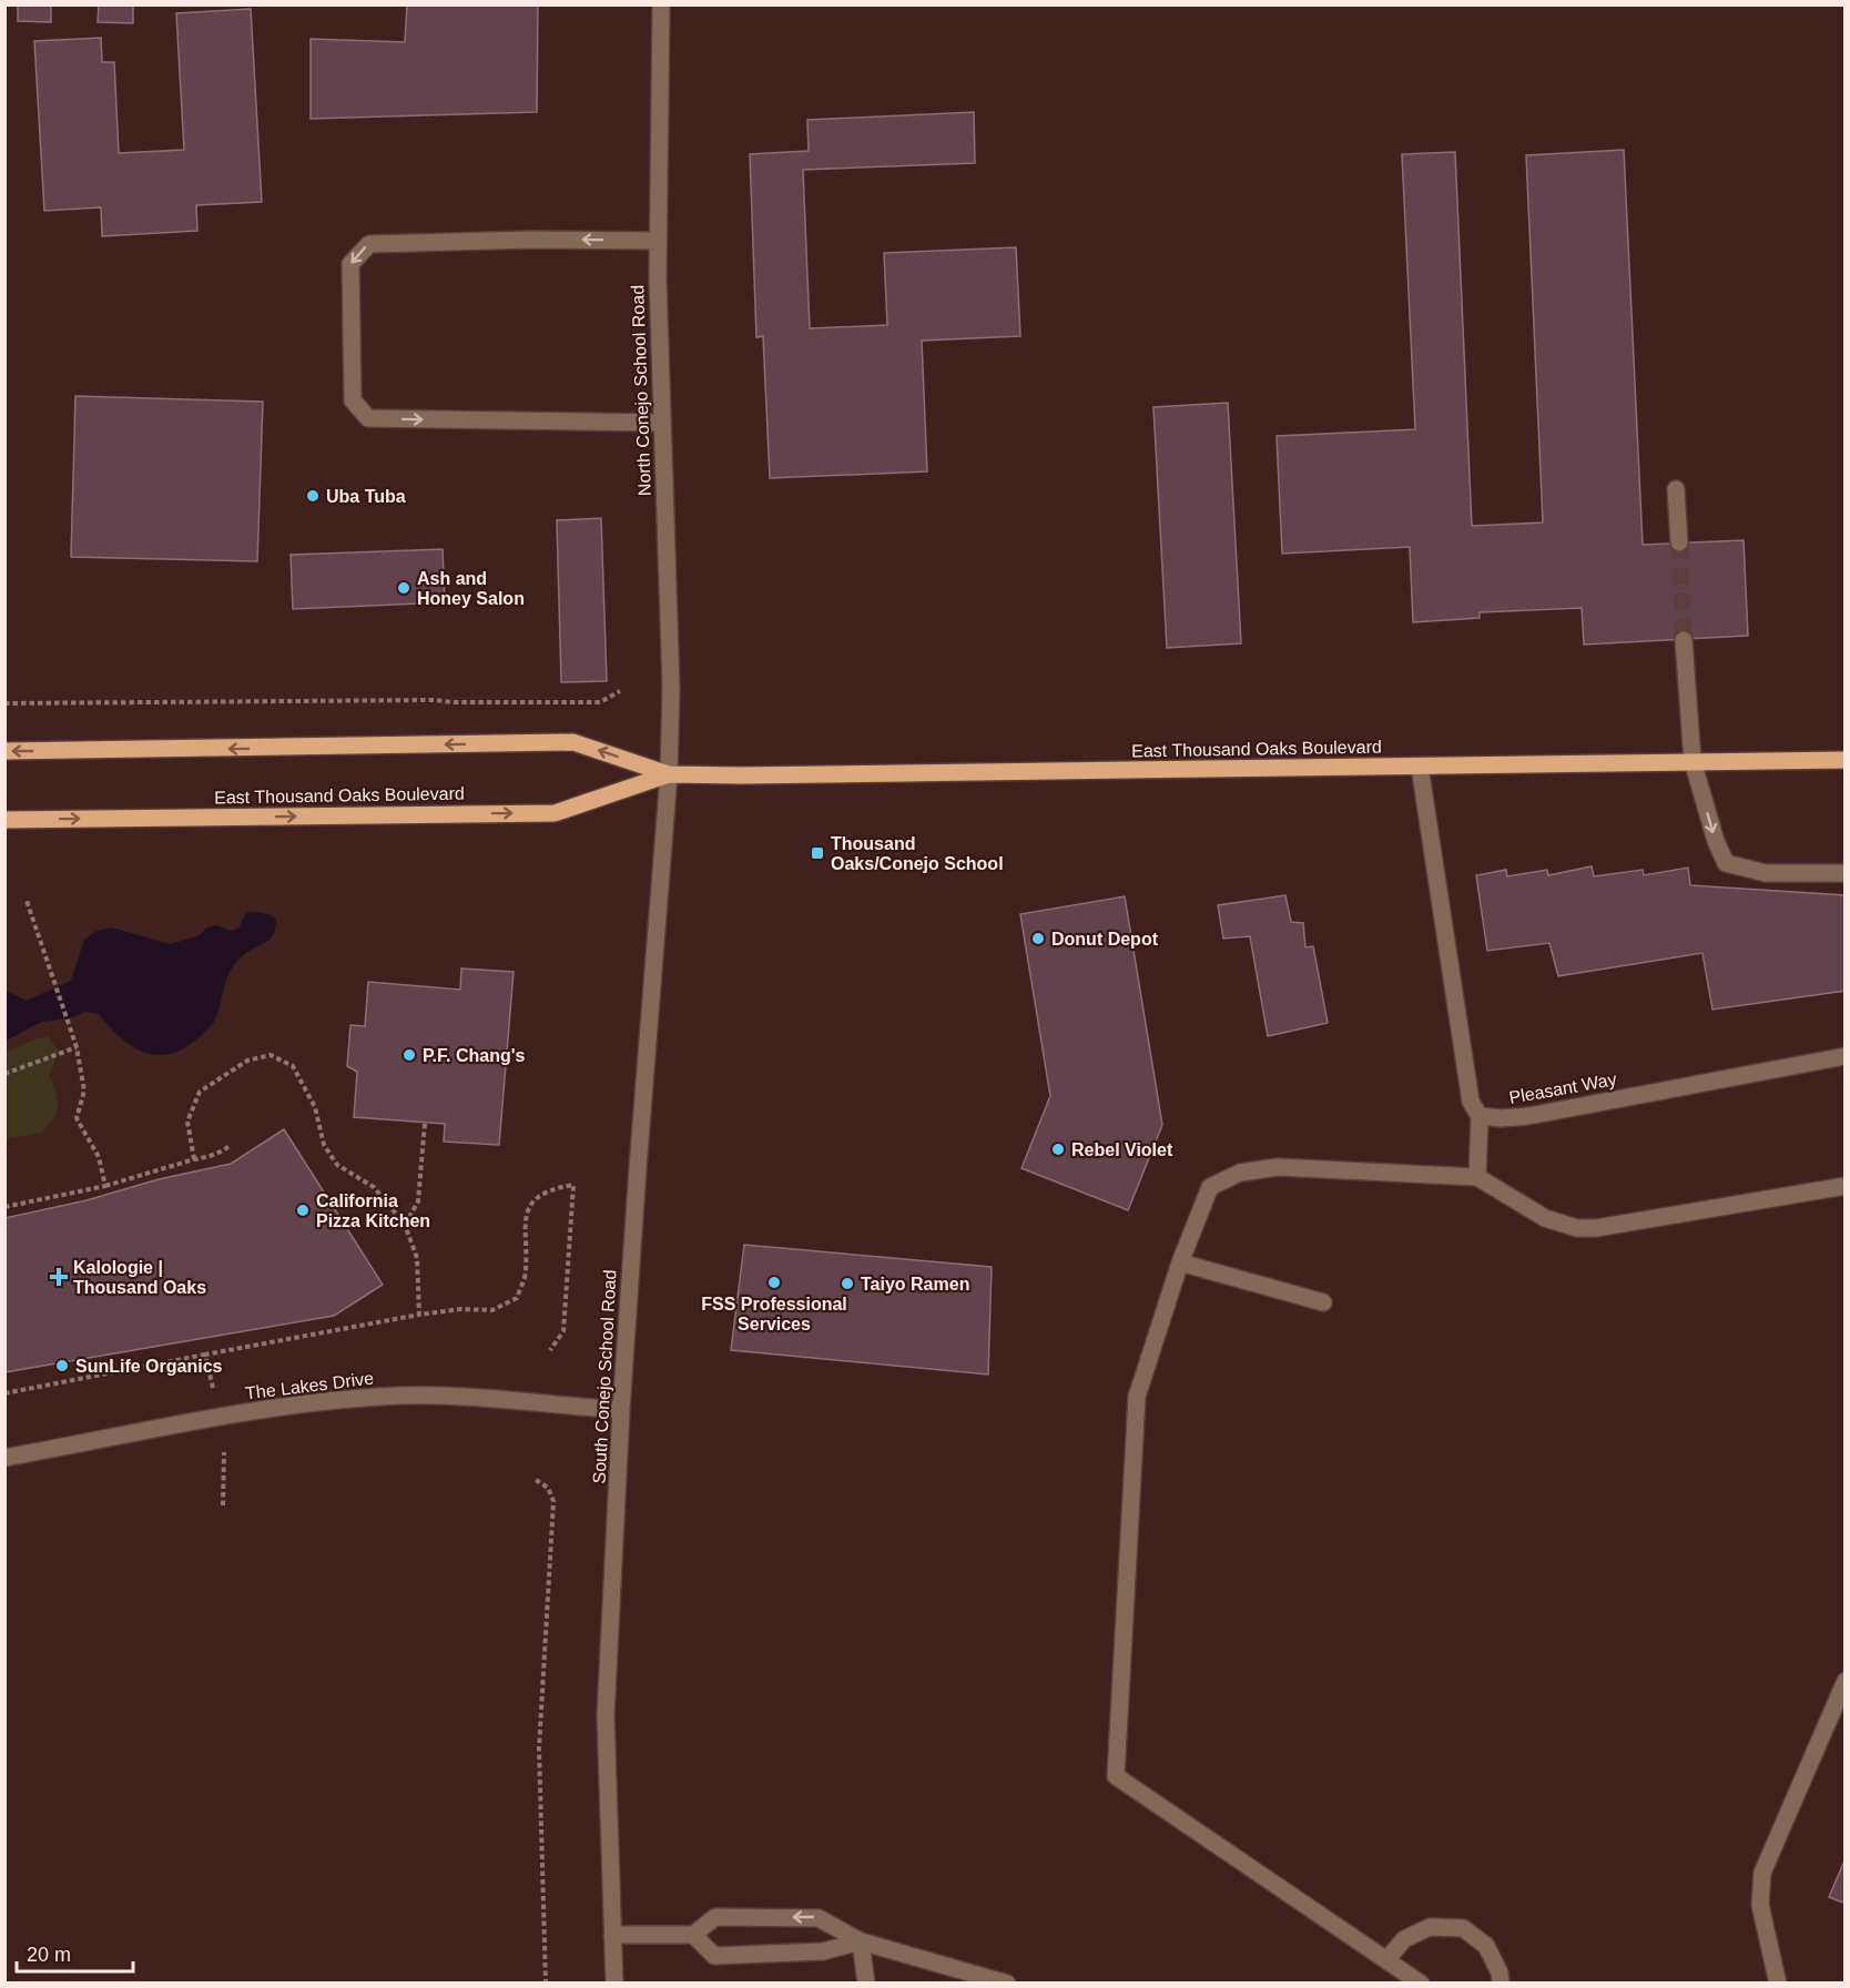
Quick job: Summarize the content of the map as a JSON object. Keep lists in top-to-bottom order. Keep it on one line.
{"streets":{"main road":["East Thousand Oaks Boulevard"],"street":["North Conejo School Road","Pleasant Way","South Conejo School Road","The Lakes Drive"]},"crossings":[["North Conejo School Road","East Thousand Oaks Boulevard"],["North Conejo School Road","South Conejo School Road"],["East Thousand Oaks Boulevard","South Conejo School Road"],["South Conejo School Road","The Lakes Drive"]],"places":{"other":["Uba Tuba","Ash and Honey Salon","Donut Depot","P.F. Chang's","Rebel Violet","California Pizza Kitchen","FSS Professional Services","Taiyo Ramen","SunLife Organics"],"transit":["Thousand Oaks/Conejo School"],"health":["Kalologie | Thousand Oaks"]},"scale_bar":"20 m"}
